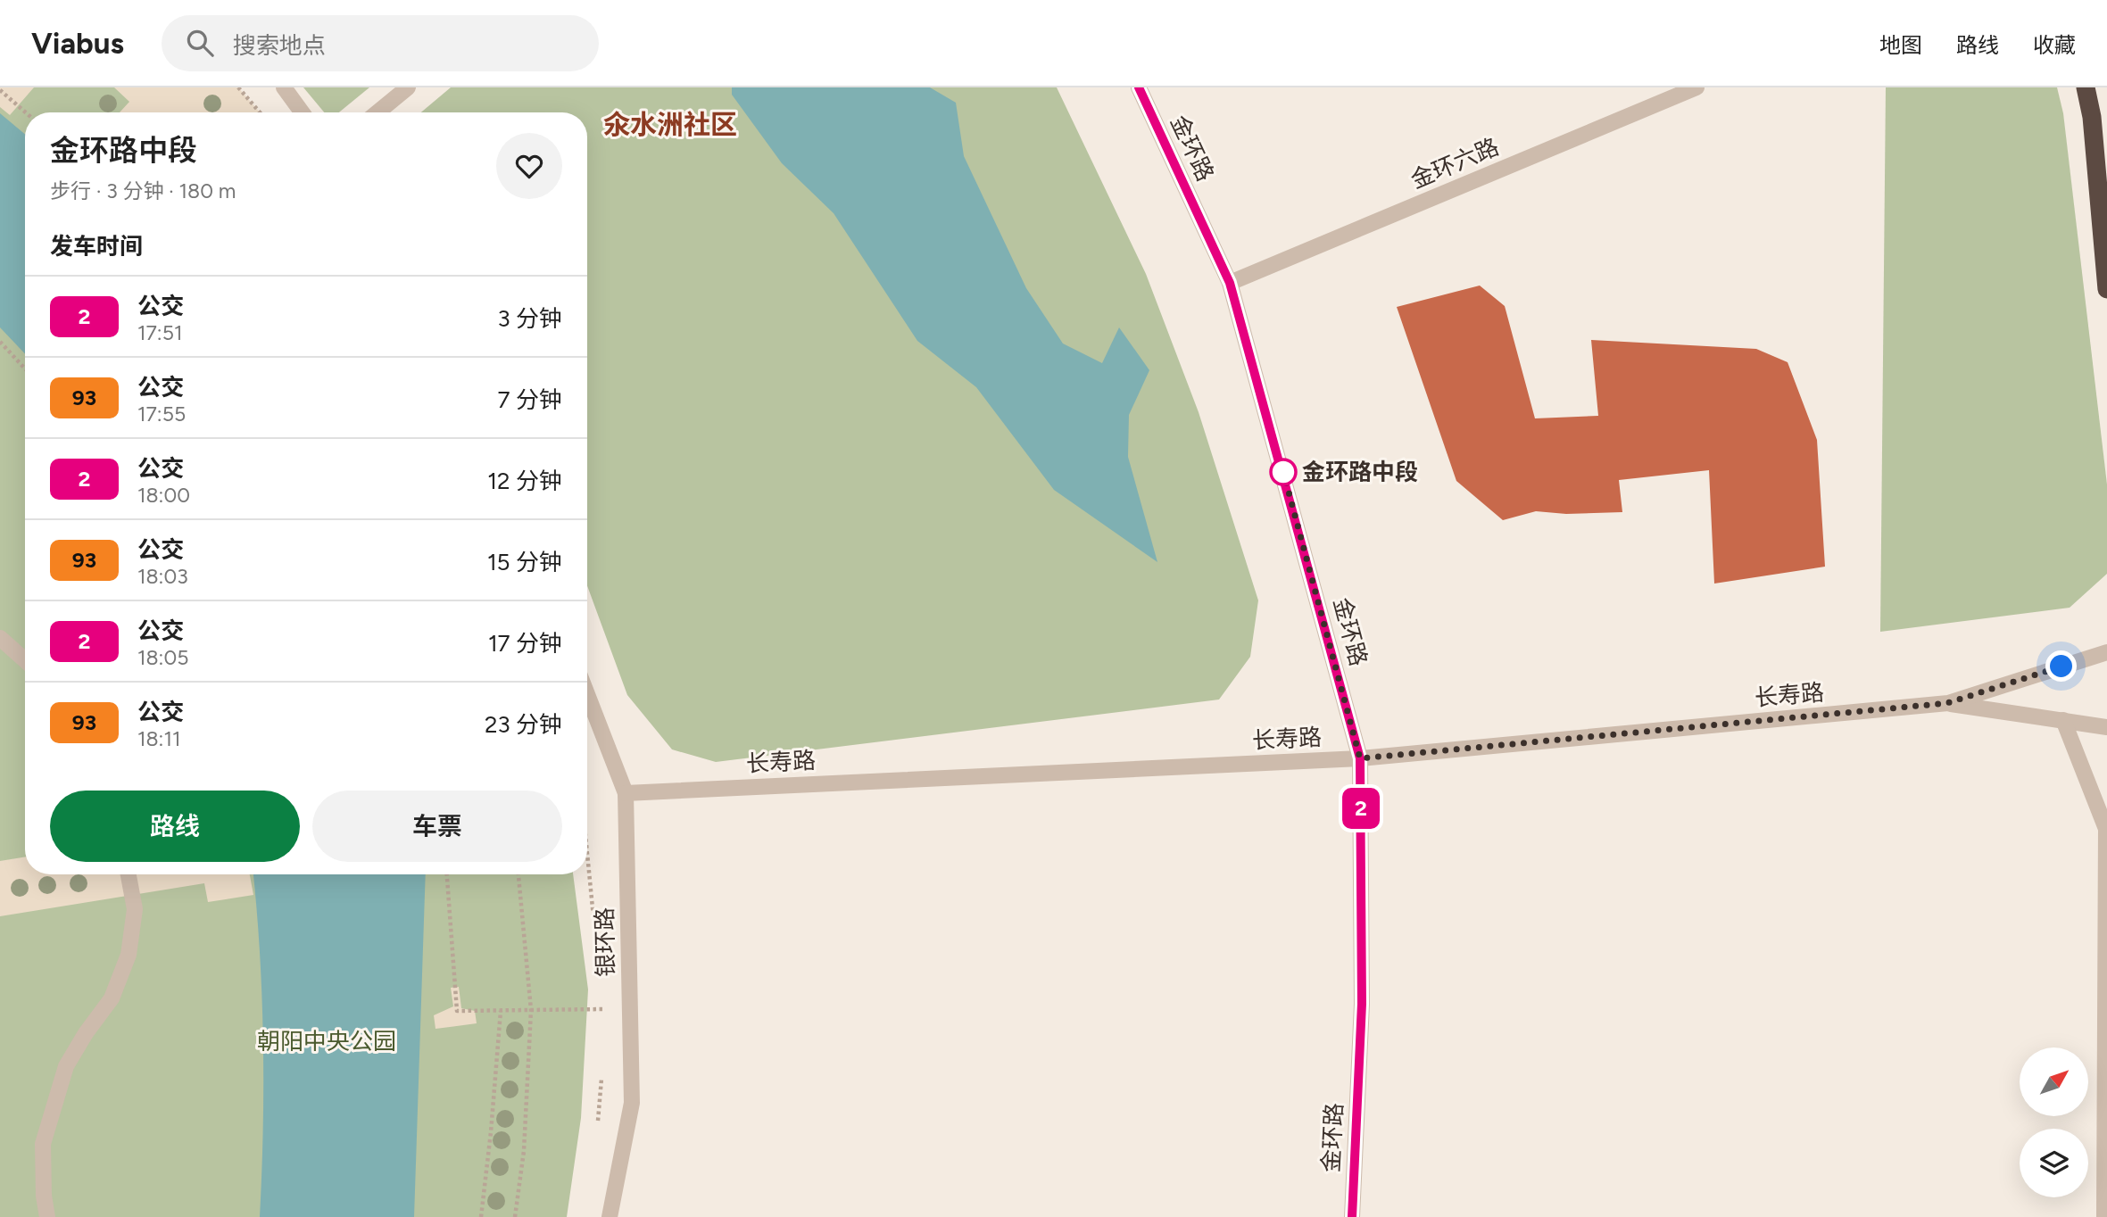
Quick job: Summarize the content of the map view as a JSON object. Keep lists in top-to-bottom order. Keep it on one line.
{"streets":{"street":["金环路","金环六路","长寿路","银环路"]},"crossings":[["金环路","金环六路"],["金环路","长寿路"],["长寿路","银环路"]],"districts":["氽水洲社区"],"parks":["朝阳中央公园"],"places":["金环路中段"],"lines":["bus line 2"],"north":"top right","page":{"header":"Viabus","search":"搜索地点","nav":["地图","路线","收藏"],"on_map":"2","heading":[["金环路中段","步行 · 3 分钟 · 180 m"],"发车时间"],"list":[{"mark":"2","name":"公交","note":"17:51","value":"3 分钟"},{"mark":"93","name":"公交","note":"17:55","value":"7 分钟"},{"mark":"2","name":"公交","note":"18:00","value":"12 分钟"},{"mark":"93","name":"公交","note":"18:03","value":"15 分钟"},{"mark":"2","name":"公交","note":"18:05","value":"17 分钟"},{"mark":"93","name":"公交","note":"18:11","value":"23 分钟"}],"buttons":["路线","车票"]}}
